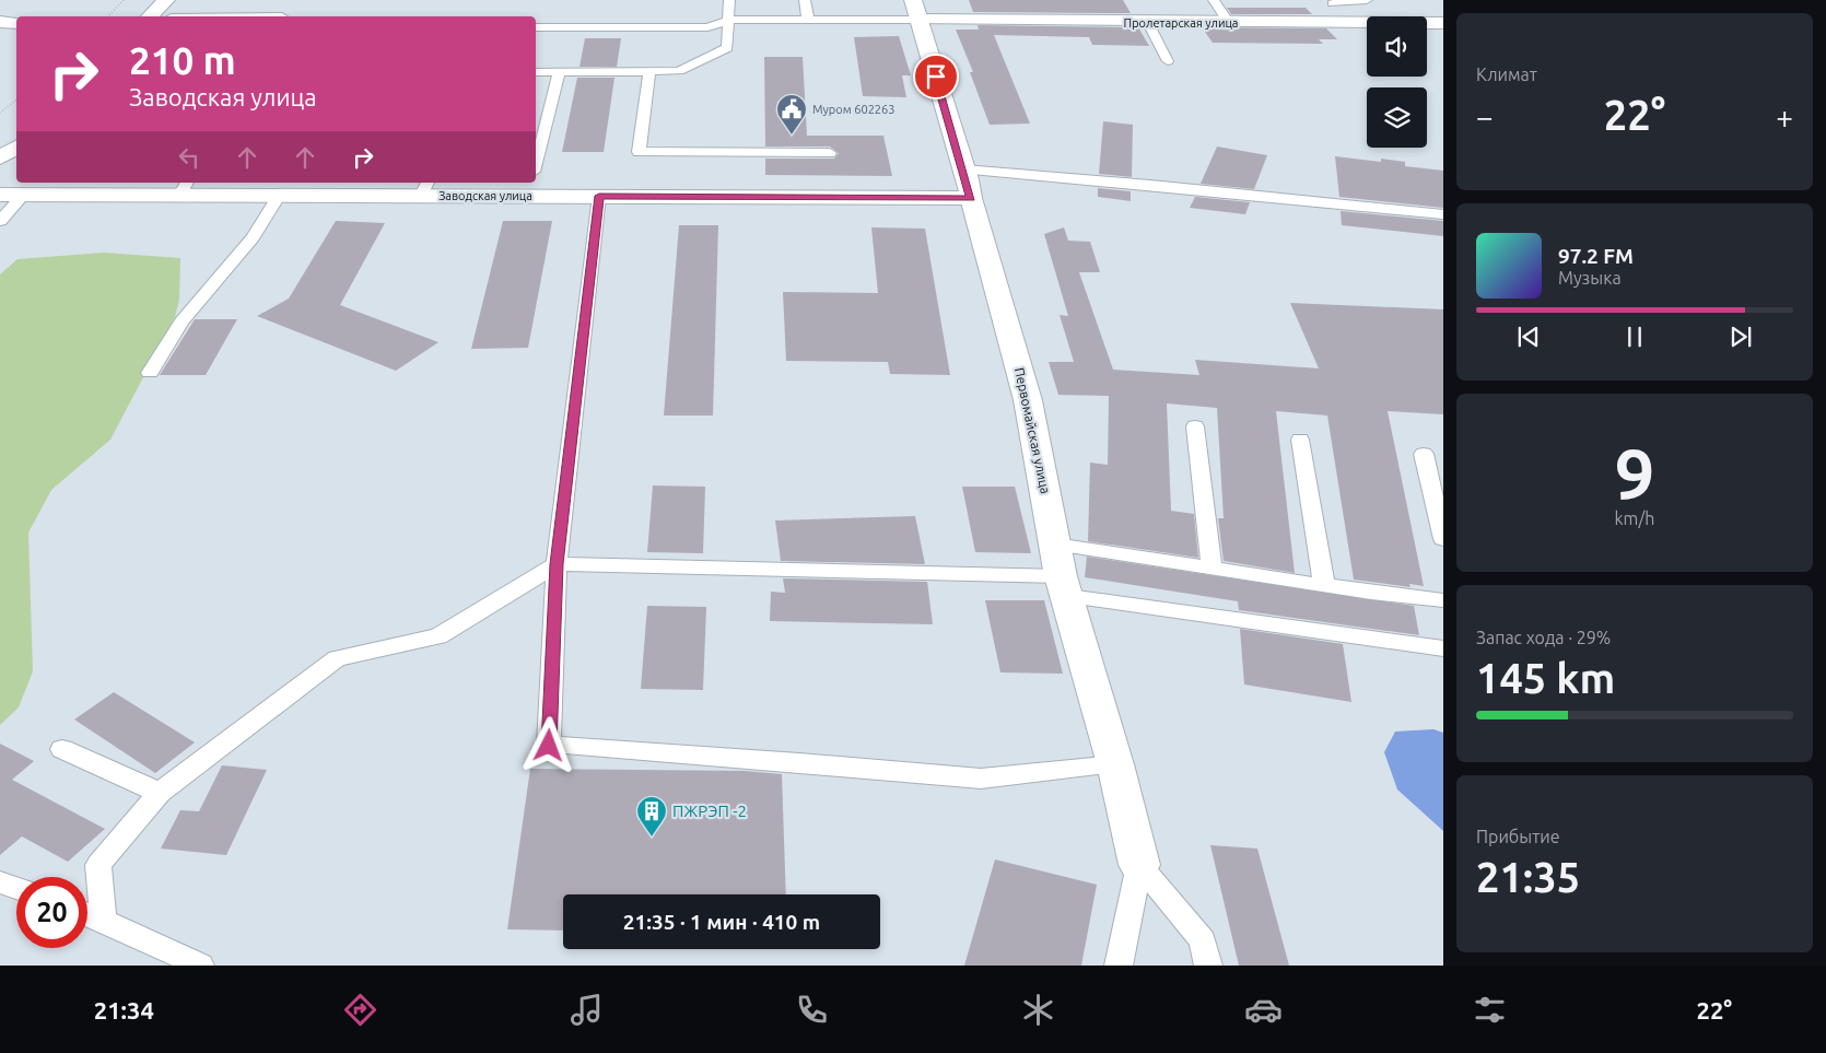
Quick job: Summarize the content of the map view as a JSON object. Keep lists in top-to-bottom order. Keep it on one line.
{"streets":{"street":["Пролетарская улица","Заводская улица","Первомайская улица"]},"crossings":[["Пролетарская улица","Первомайская улица"],["Заводская улица","Первомайская улица"]],"places":{"public building":["Муром 602263"],"building":["ПЖРЭП -2"]},"page":{"tile":["Климат",["9","km/h"],["Запас хода · 29%","145 km"],["Прибытие","21:35"]],"turn":["210 m","Заводская улица"],"heat":["−","22°","+"],"song":["97.2 FM","Музыка"],"limit":"20","trip":"21:35 · 1 мин · 410 m","tabs":["21:34","22°"]}}
